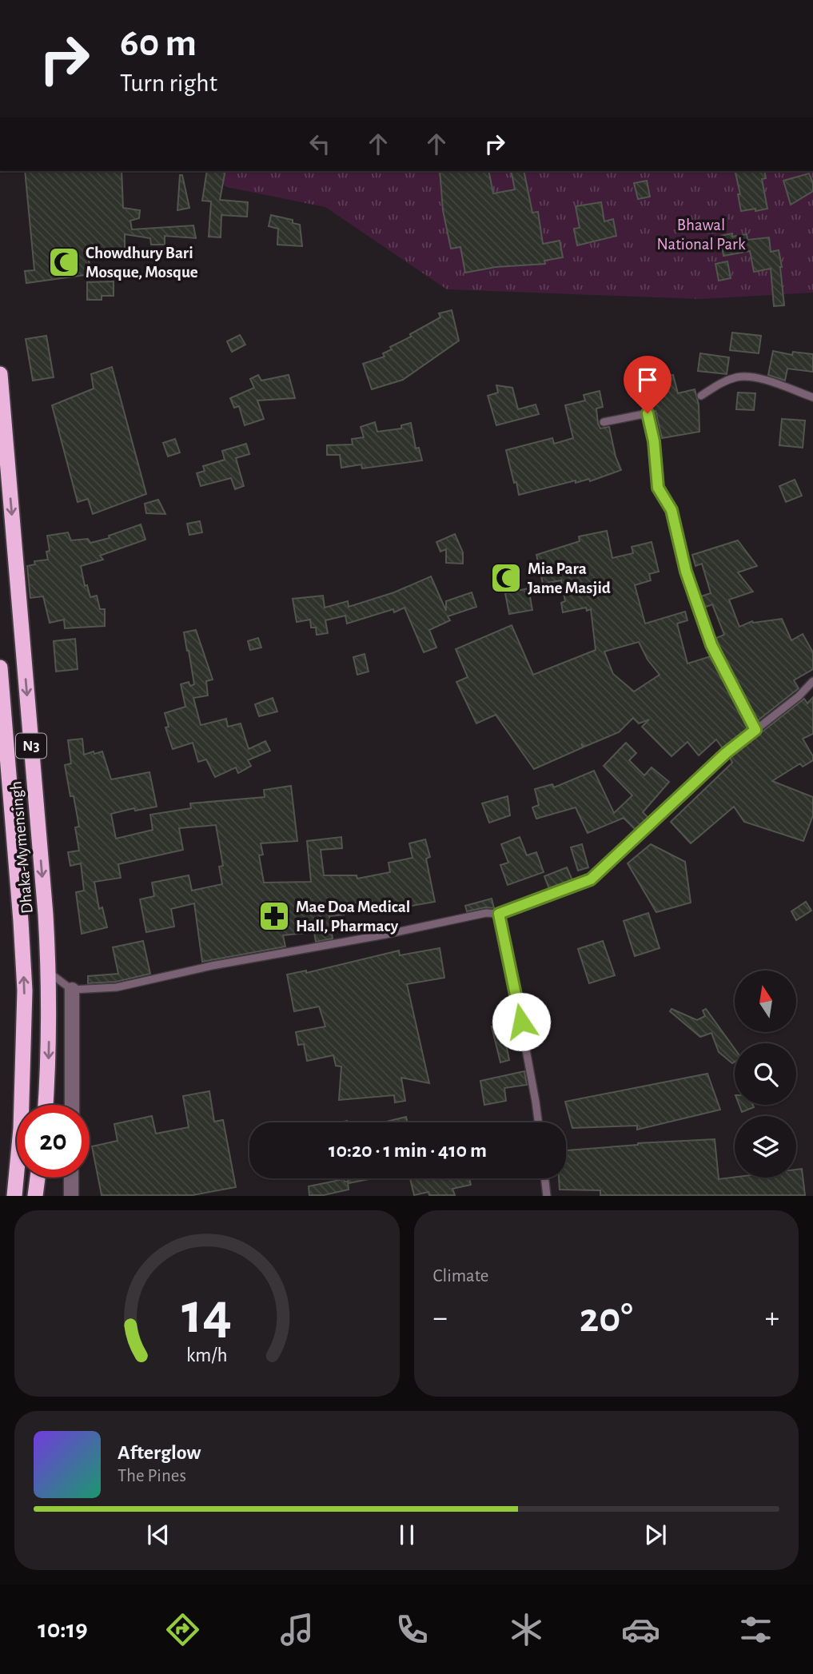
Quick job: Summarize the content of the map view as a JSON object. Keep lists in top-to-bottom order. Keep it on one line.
{"streets":{"highway":["N3","Dhaka-Mymensingh"]},"parks":["Bhawal National Park"],"places":{"mosque":["Chowdhury Bari Mosque, Mosque","Mia Para Jame Masjid"],"pharmacy":["Mae Doa Medical Hall, Pharmacy"]},"north":"top","page":{"turn":["60 m","Turn right"],"limit":"20","trip":"10:20 · 1 min · 410 m","tile":"Climate","heat":["−","20°","+"],"song":["Afterglow","The Pines"],"tabs":"10:19","gauge":["14","km/h"]}}
